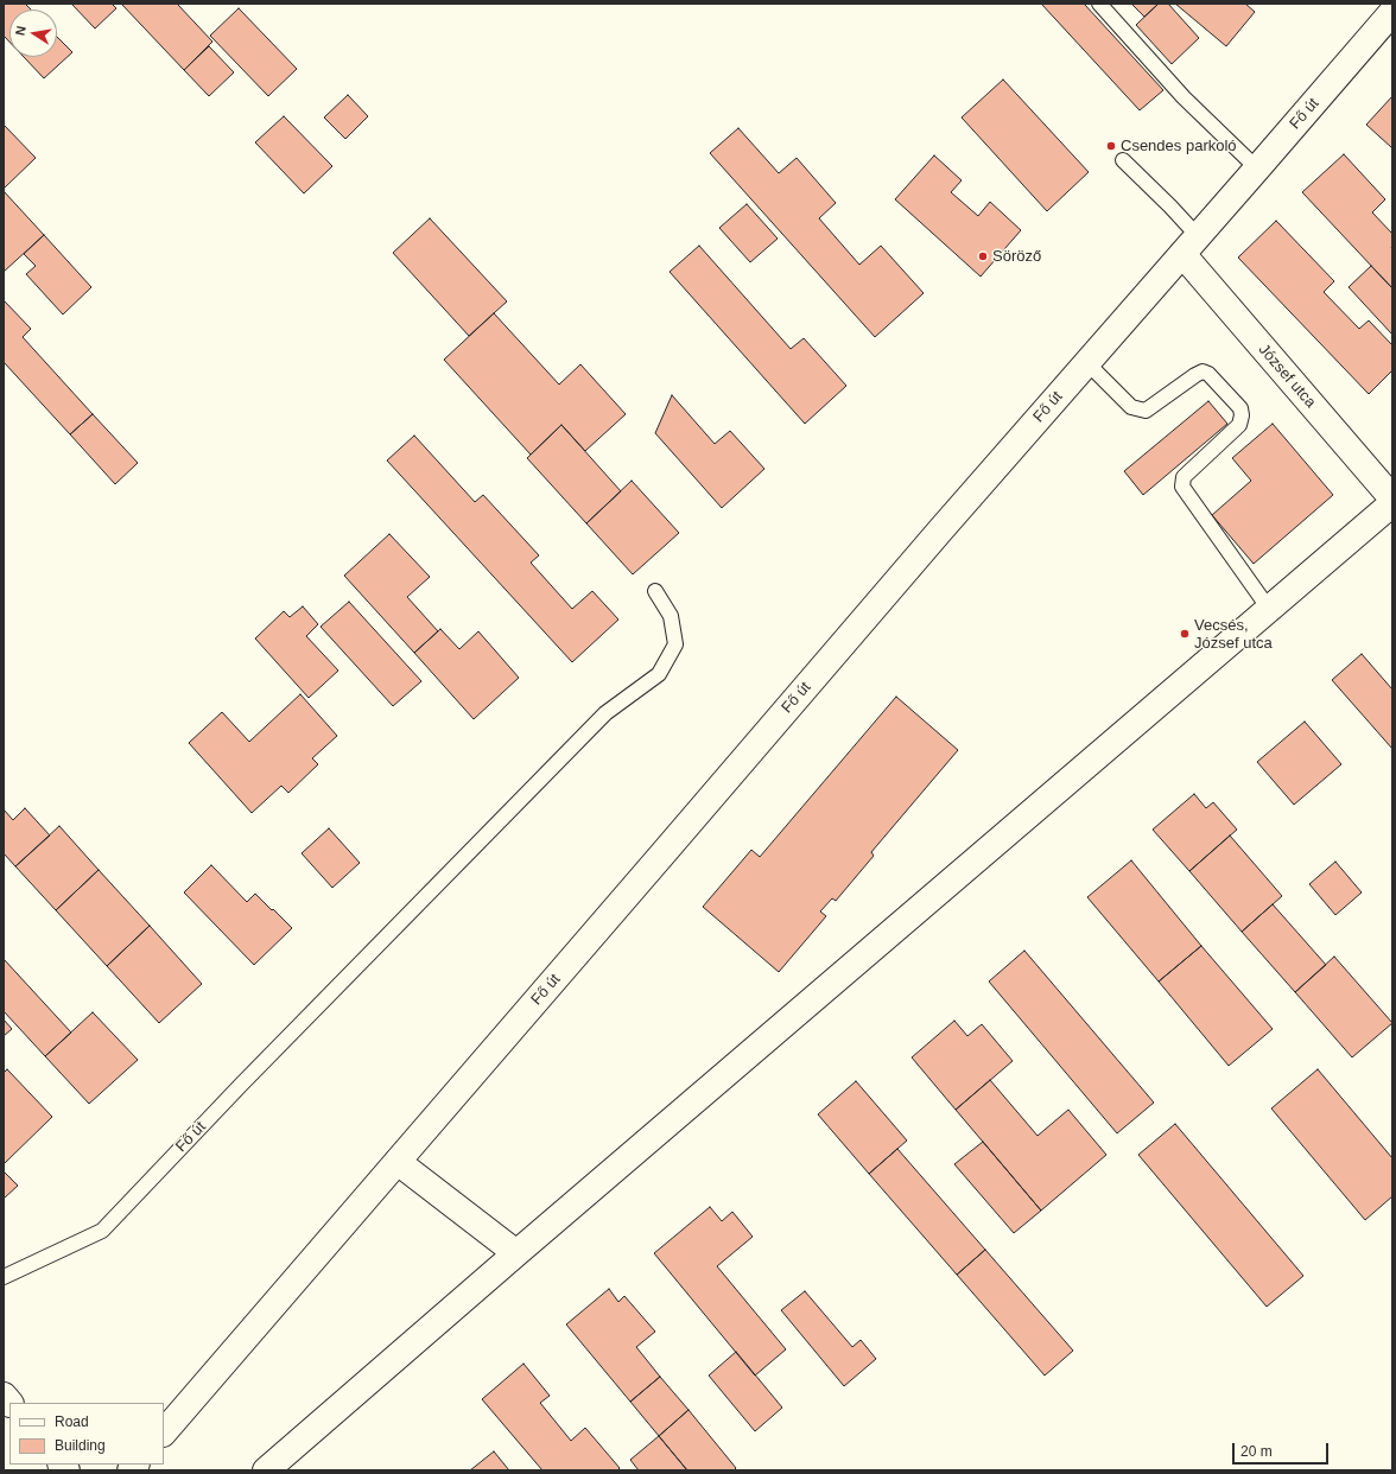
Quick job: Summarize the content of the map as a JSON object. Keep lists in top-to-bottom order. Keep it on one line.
{"streets":{"street":["Fő út","József utca"]},"crossings":[["Fő út","József utca"]],"places":["Csendes parkoló","Söröző","Vecsés, József utca"],"legend":["Road","Building"],"scale_bar":"20 m","north":"left"}
